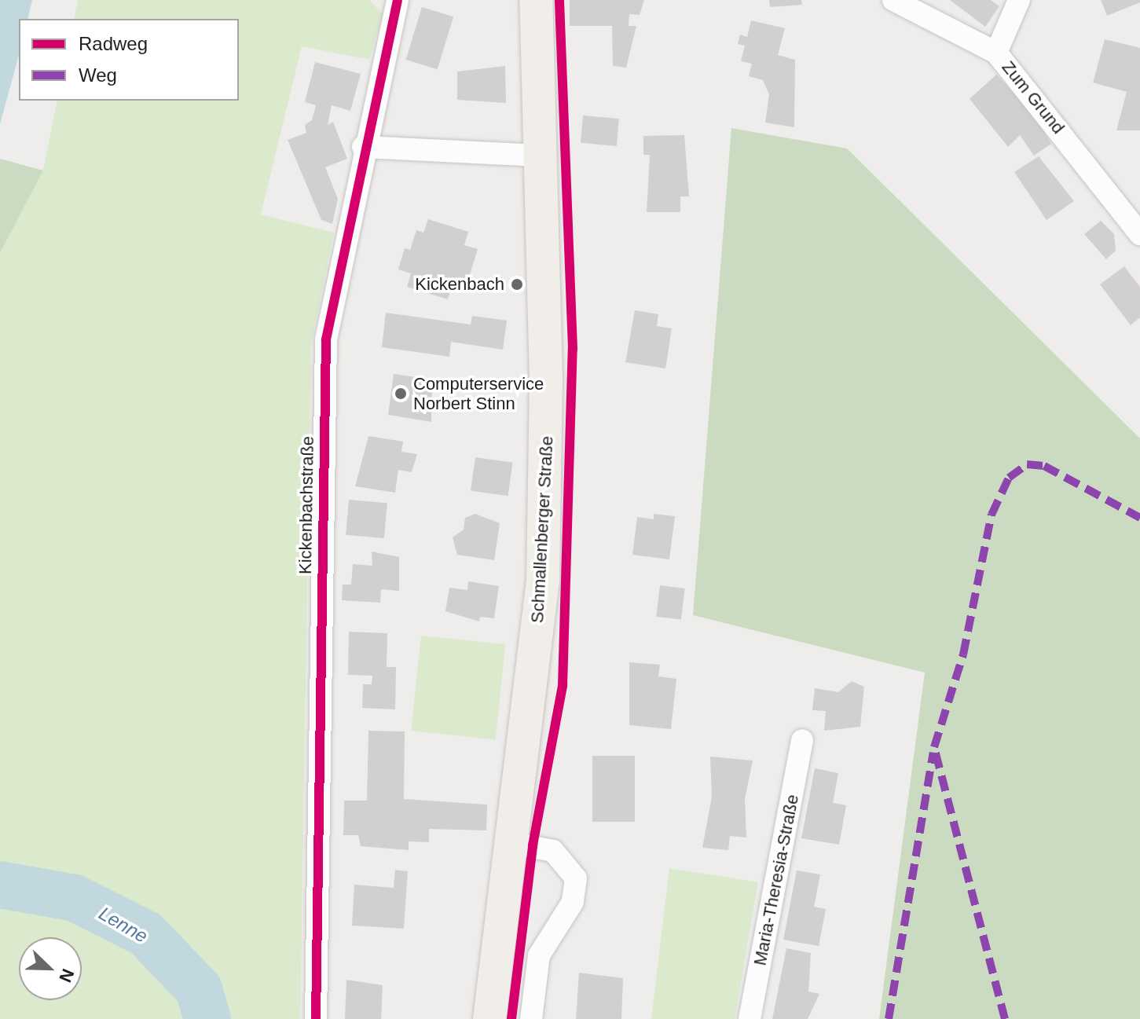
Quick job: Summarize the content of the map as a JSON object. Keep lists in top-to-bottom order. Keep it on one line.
{"streets":{"main road":["Schmallenberger Straße"],"street":["Zum Grund","Kickenbachstraße","Maria-Theresia-Straße"]},"water":["Lenne"],"places":["Kickenbach","Computerservice Norbert Stinn"],"legend":["Radweg","Weg"],"north":"bottom right"}
